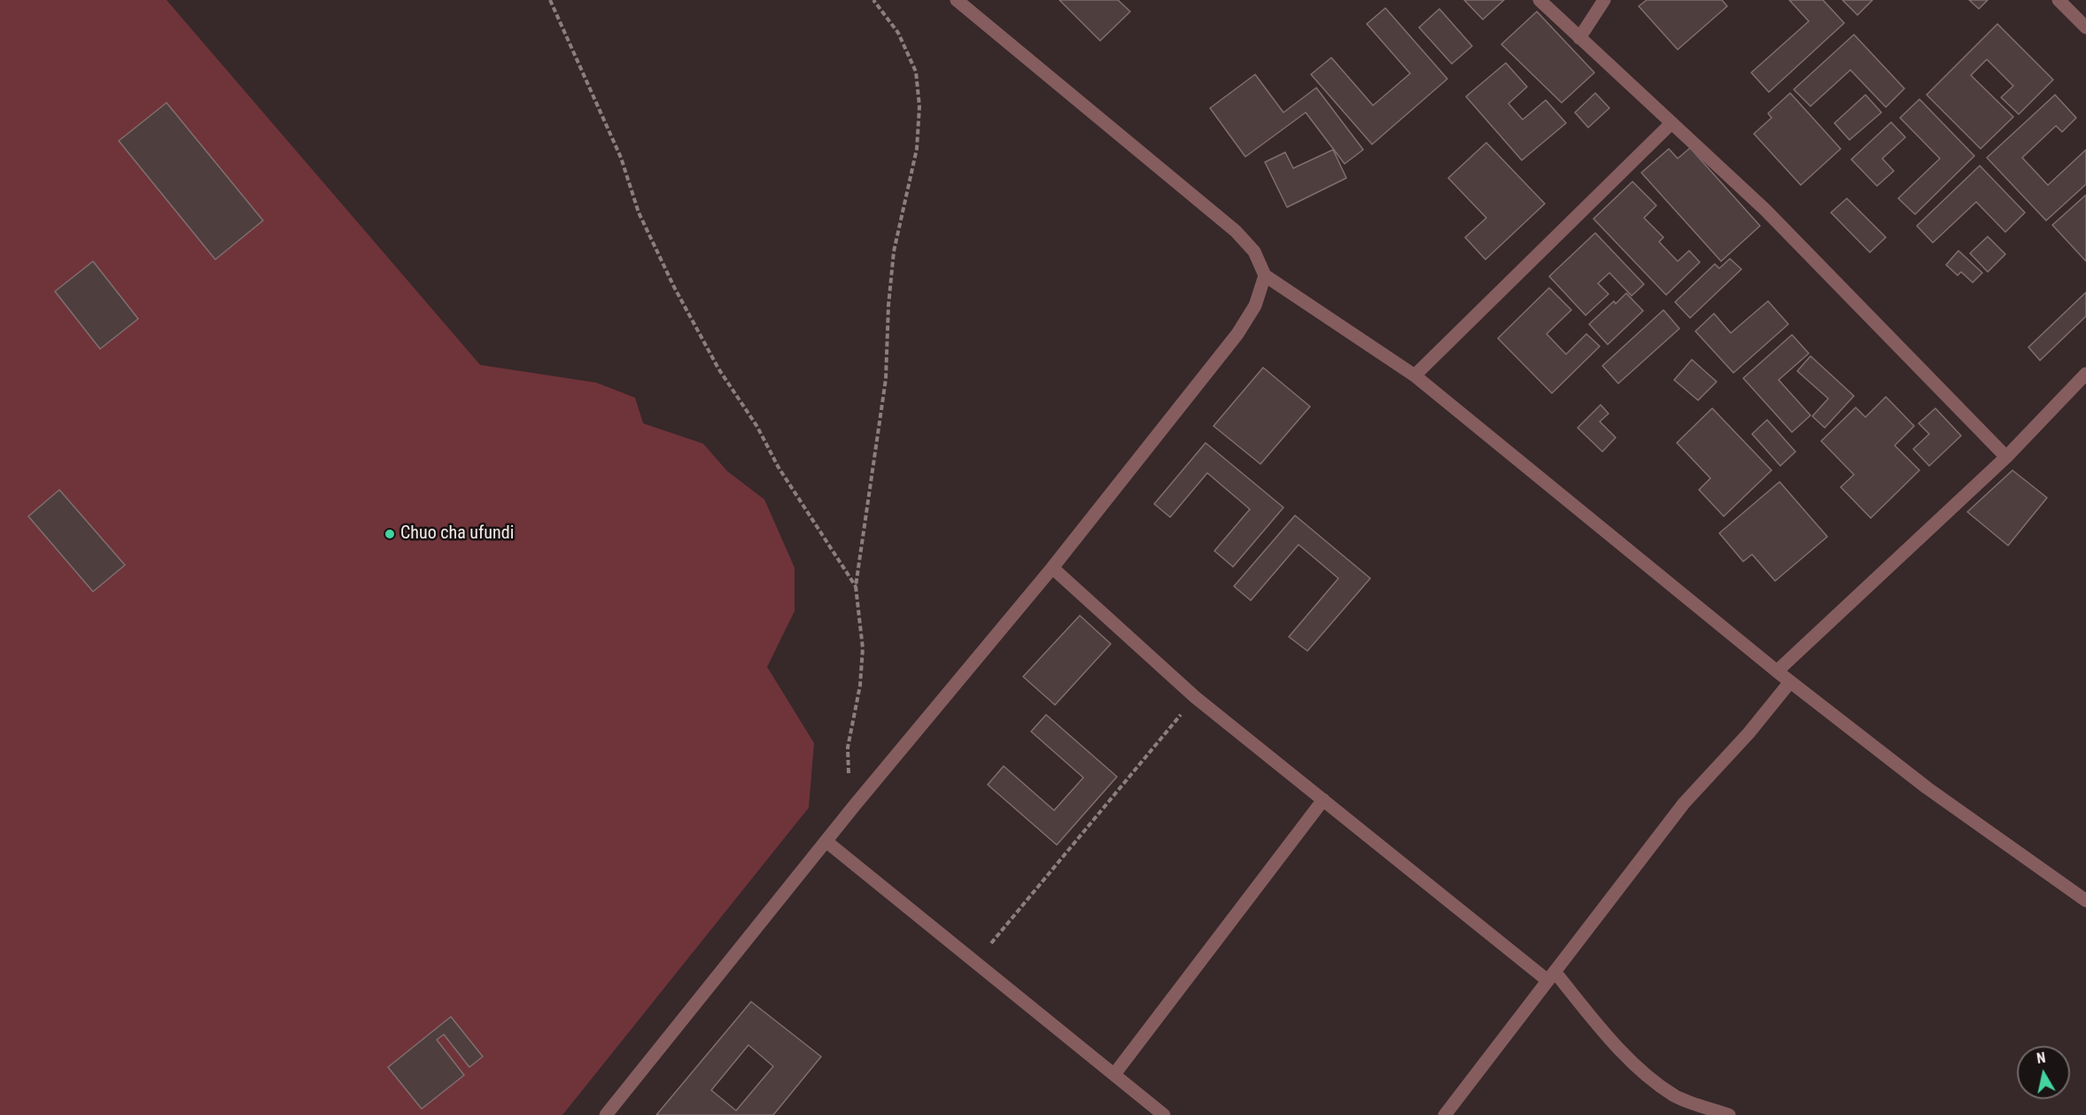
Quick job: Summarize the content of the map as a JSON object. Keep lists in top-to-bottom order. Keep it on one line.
{"places":["Chuo cha ufundi"],"north":"top"}
